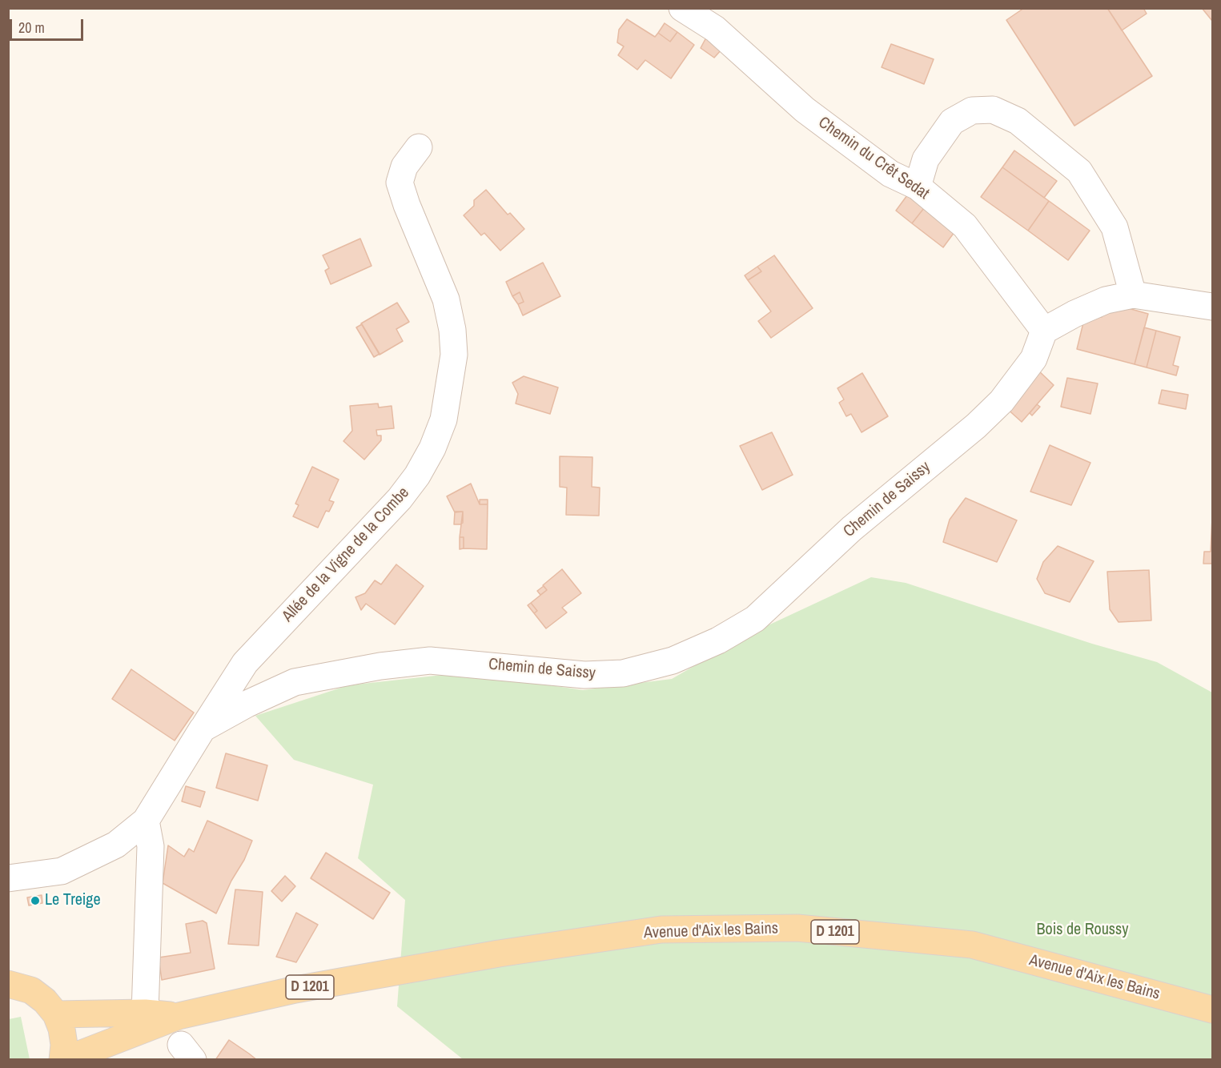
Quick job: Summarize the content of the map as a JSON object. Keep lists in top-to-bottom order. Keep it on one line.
{"streets":{"main road":["Avenue d'Aix les Bains","D 1201"],"street":["Chemin du Crêt Sedat","Chemin de Saissy","Allée de la Vigne de la Combe"]},"crossings":[["Chemin du Crêt Sedat","Chemin de Saissy"],["Chemin de Saissy","Allée de la Vigne de la Combe"],["Avenue d'Aix les Bains","D 1201"]],"parks":["Bois de Roussy"],"places":["Le Treige"],"scale_bar":"20 m"}
